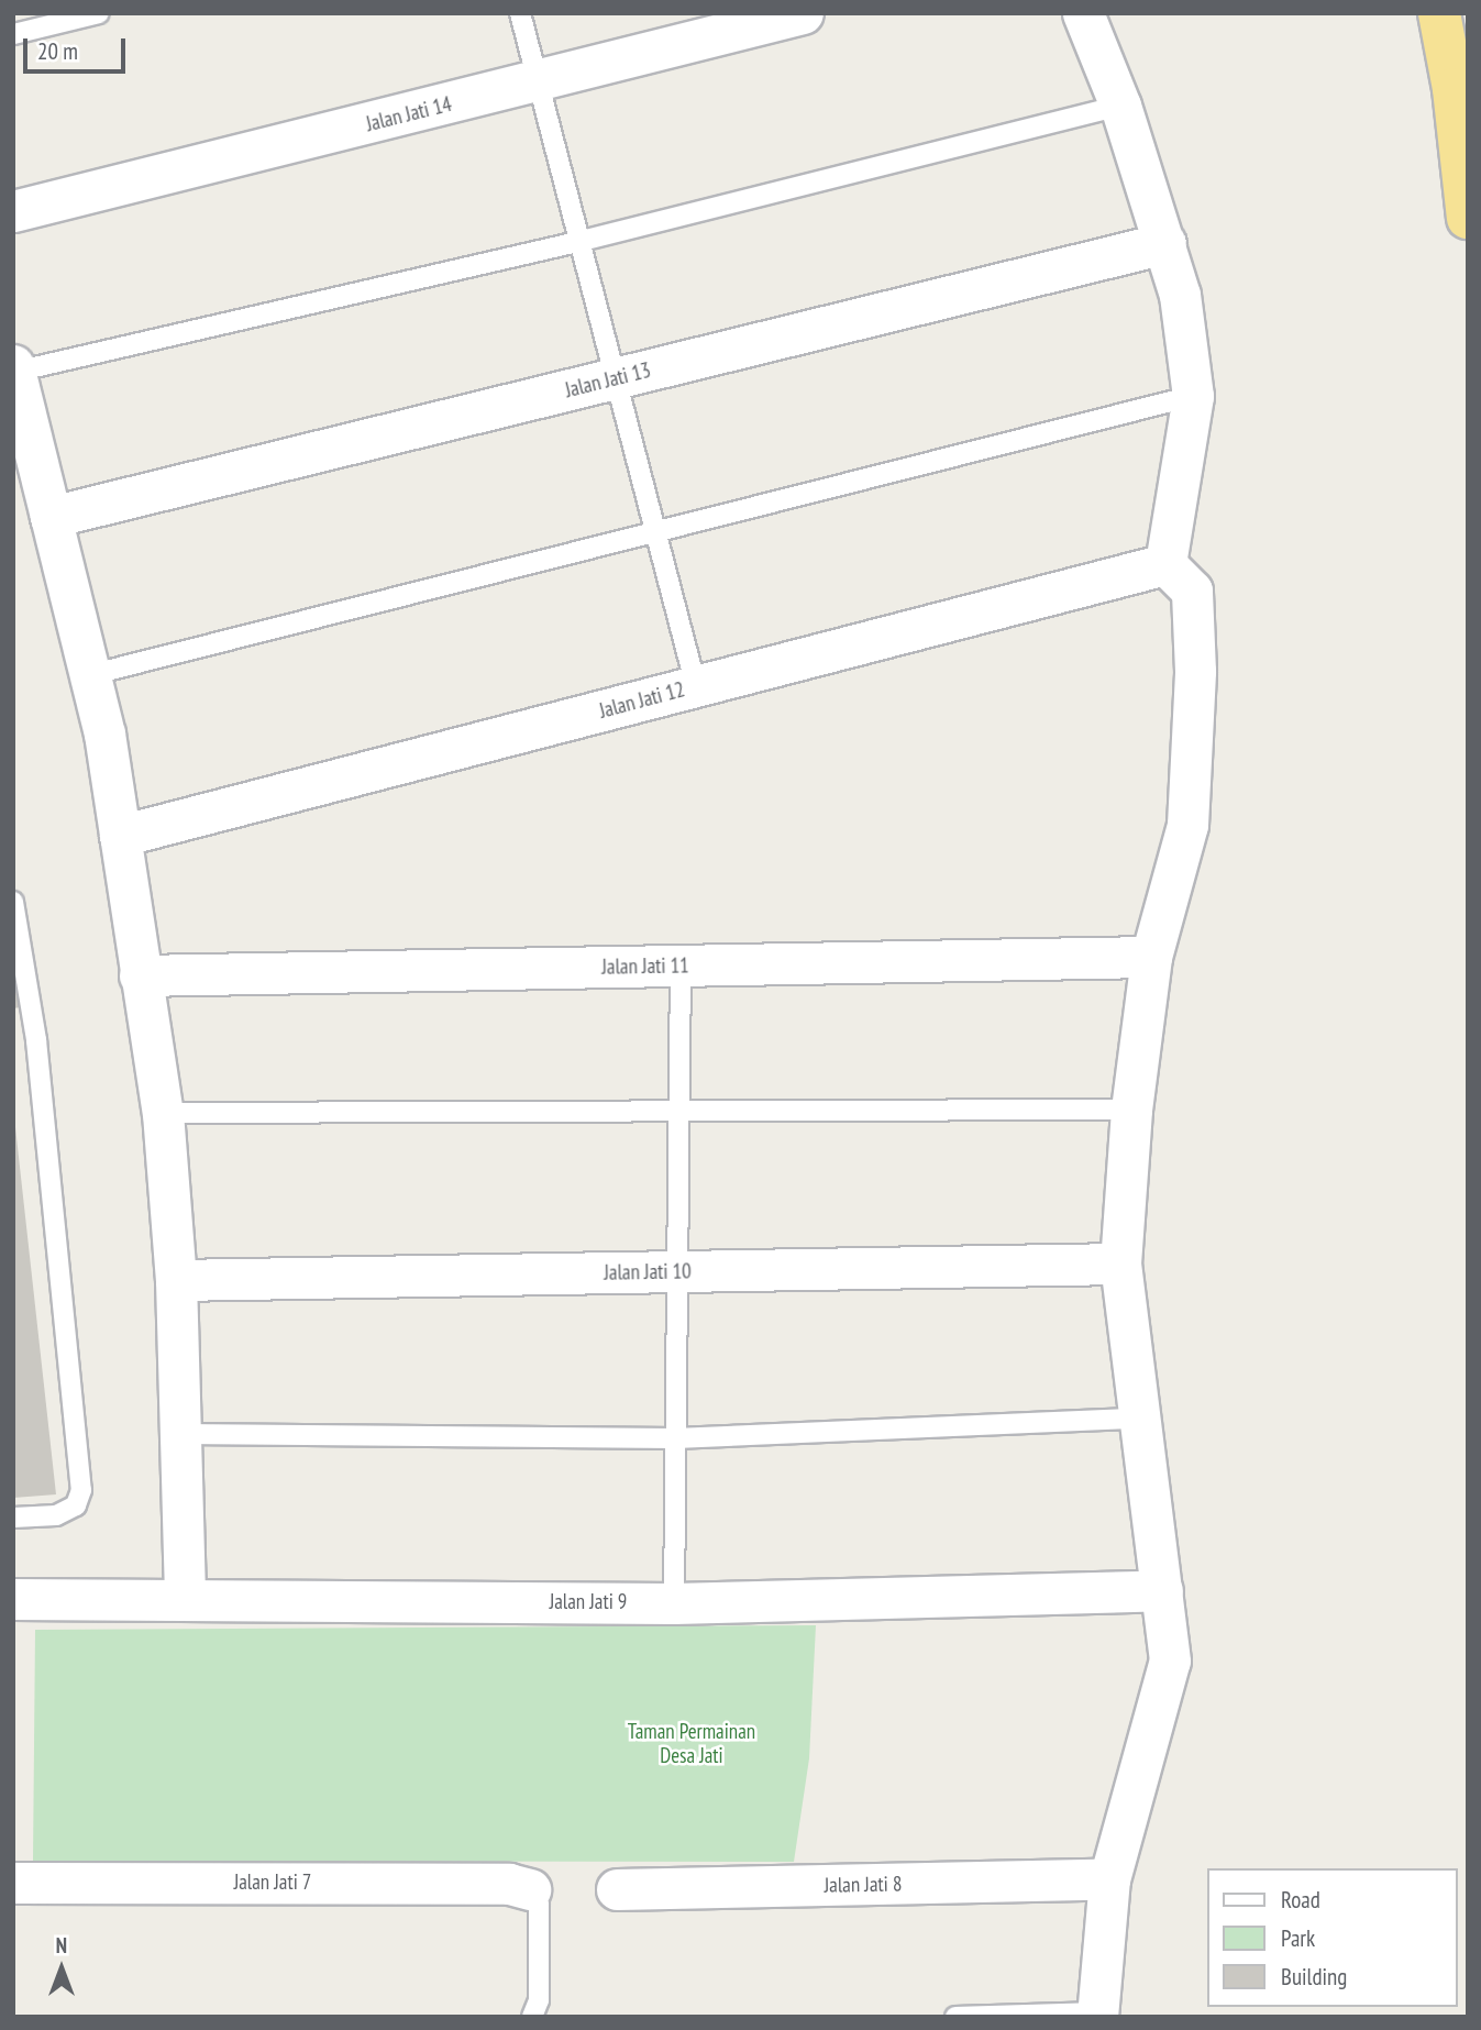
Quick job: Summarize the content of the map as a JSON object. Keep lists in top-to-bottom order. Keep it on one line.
{"streets":{"street":["Jalan Jati 14","Jalan Jati 13","Jalan Jati 12","Jalan Jati 11","Jalan Jati 10","Jalan Jati 9","Jalan Jati 7","Jalan Jati 8"]},"parks":["Taman Permainan Desa Jati"],"legend":["Road","Park","Building"],"scale_bar":"20 m","north":"top"}
